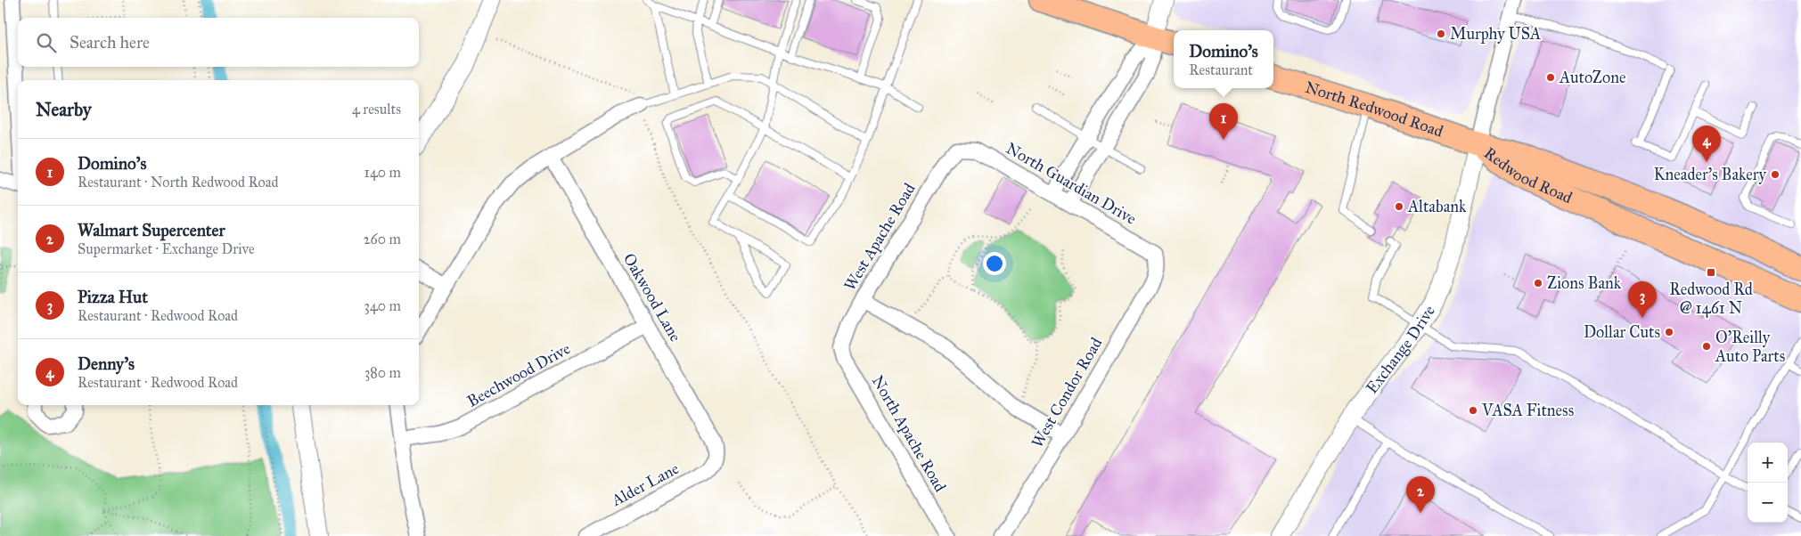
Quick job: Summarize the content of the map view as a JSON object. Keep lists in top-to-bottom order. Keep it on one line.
{"streets":{"main road":["North Redwood Road","Redwood Road"],"street":["North Guardian Drive","West Apache Road","Oakwood Lane","Exchange Drive","Beechwood Drive","West Condor Road","North Apache Road","Alder Lane"]},"crossings":[["North Redwood Road","Redwood Road"],["North Redwood Road","Exchange Drive"],["Redwood Road","Exchange Drive"],["North Guardian Drive","West Apache Road"],["North Guardian Drive","West Condor Road"],["West Apache Road","North Apache Road"],["Oakwood Lane","Beechwood Drive"],["Oakwood Lane","Alder Lane"]],"places":{"other":["Murphy USA","AutoZone","Kneader's Bakery","Altabank","Zions Bank","Dollar Cuts","O'Reilly Auto Parts","VASA Fitness"],"transit":["Redwood Rd @ 1461 N"]},"page":{"search":"Search here","popup":["Domino's","Restaurant"],"heading":["Nearby","4 results"],"pins":["1","4","3","2"],"list":[{"mark":"1","name":"Domino's","note":"Restaurant · North Redwood Road","value":"140 m"},{"mark":"2","name":"Walmart Supercenter","note":"Supermarket · Exchange Drive","value":"260 m"},{"mark":"3","name":"Pizza Hut","note":"Restaurant · Redwood Road","value":"340 m"},{"mark":"4","name":"Denny's","note":"Restaurant · Redwood Road","value":"380 m"}],"map_buttons":["+","−"]}}
